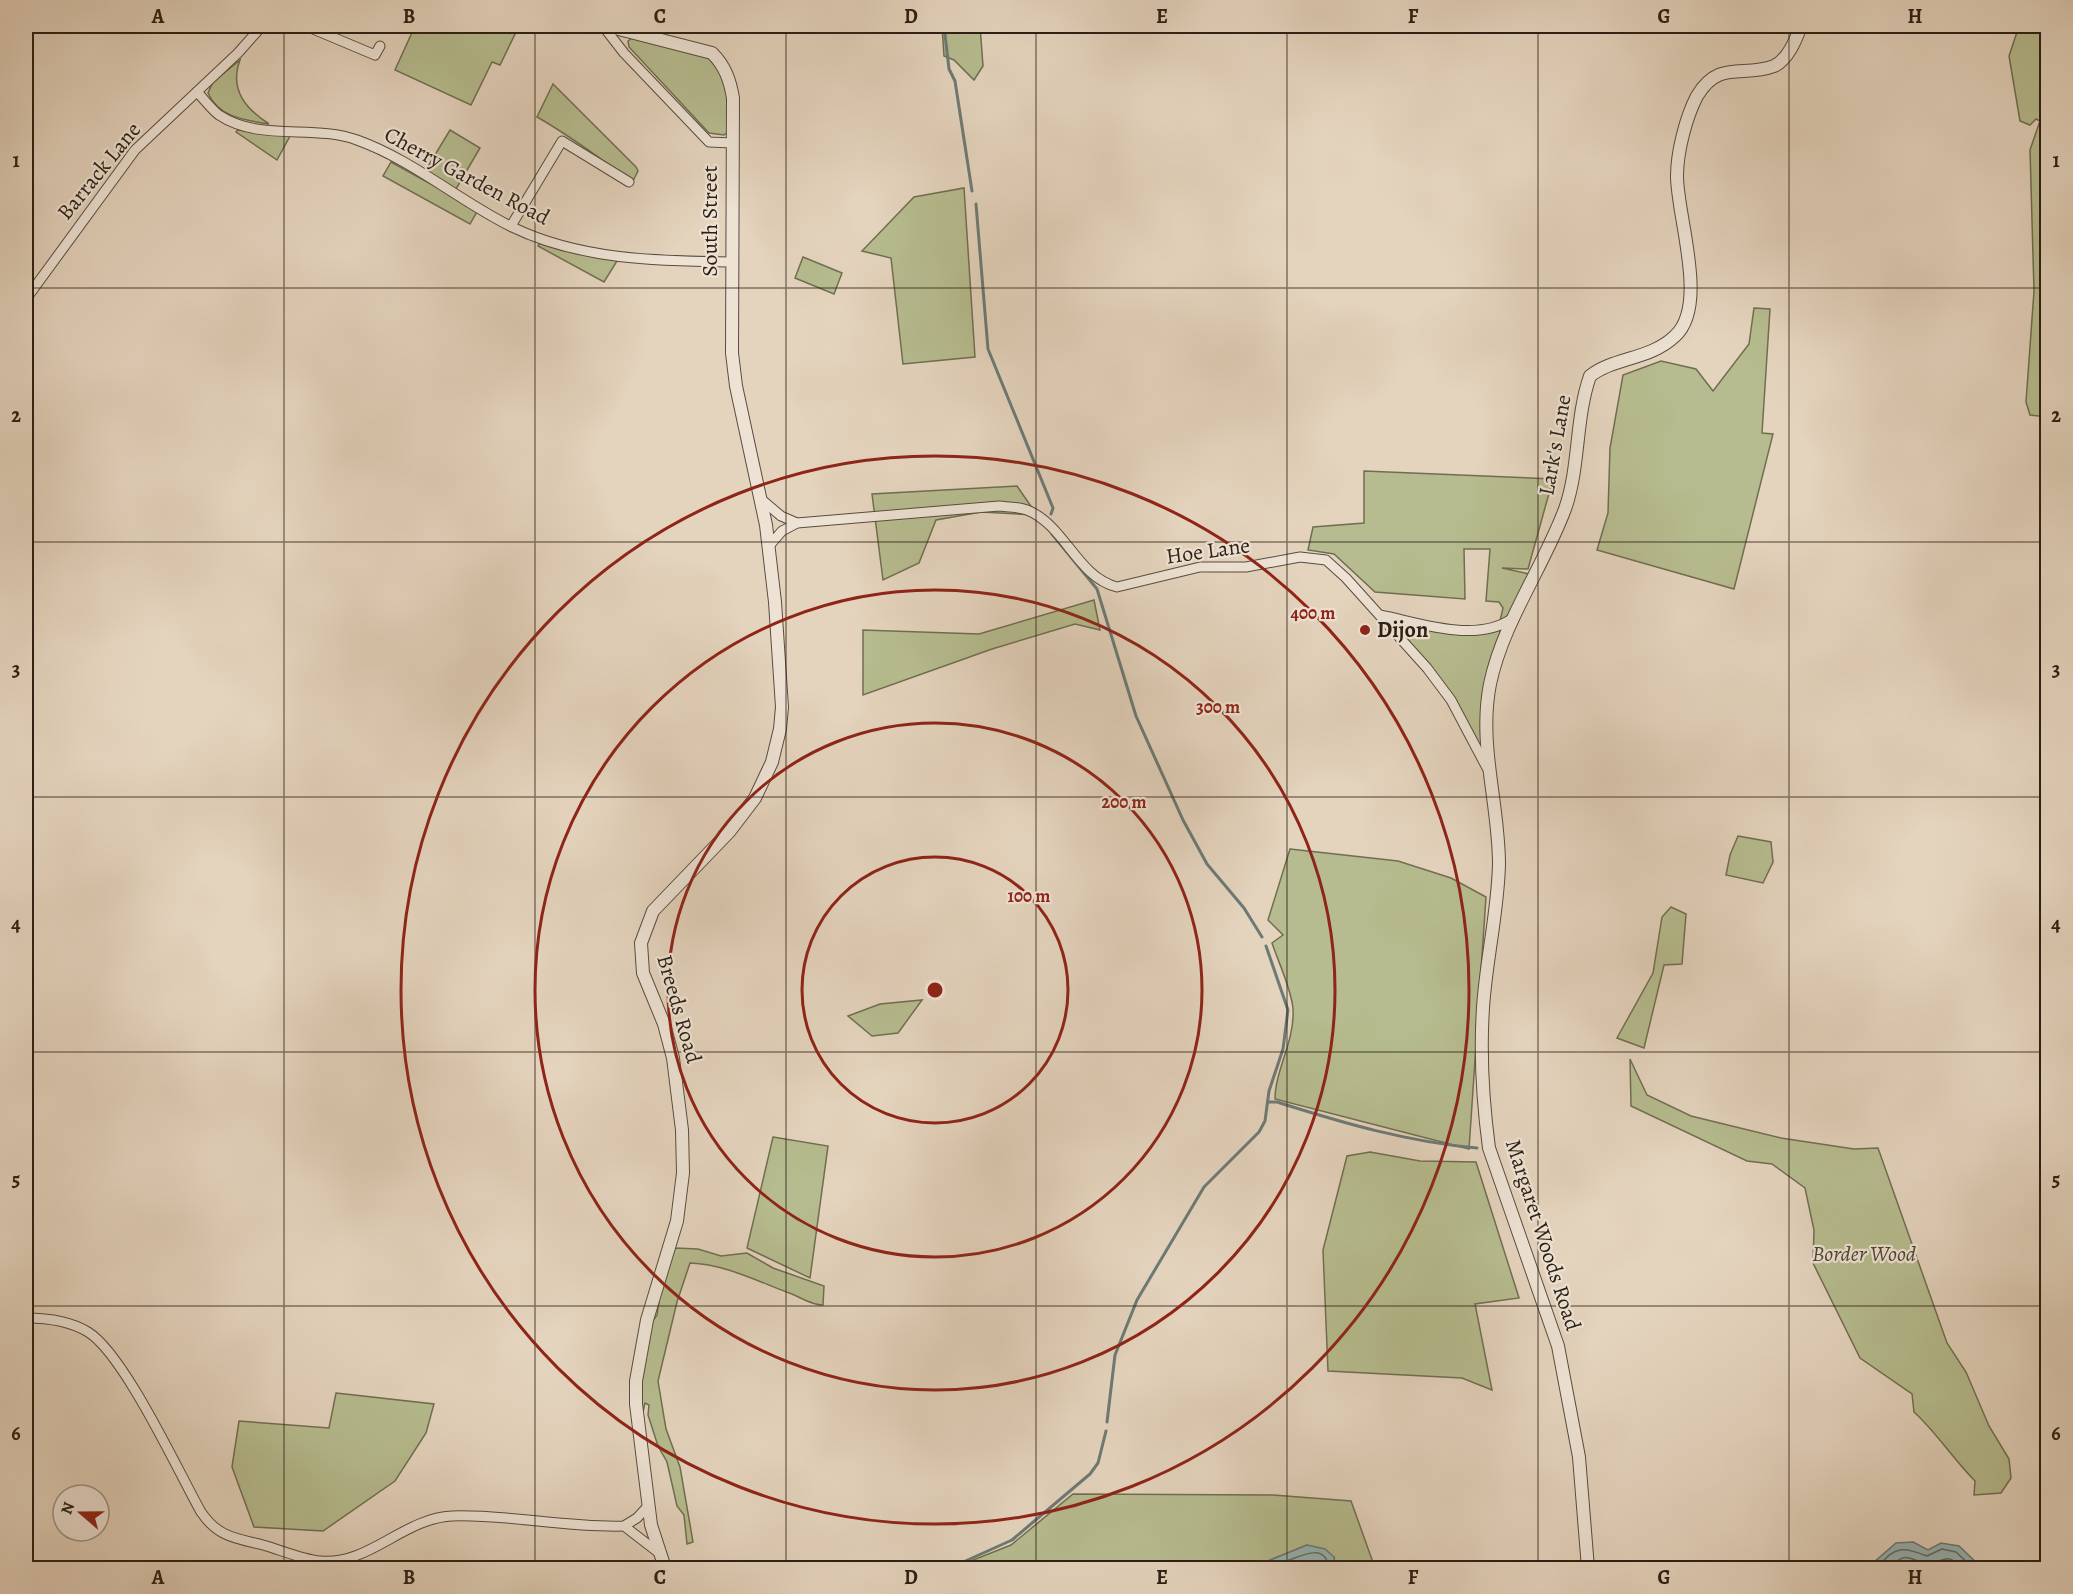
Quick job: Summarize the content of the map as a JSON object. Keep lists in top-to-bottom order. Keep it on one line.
{"streets":{"street":["Barrack Lane","Cherry Garden Road","South Street","Lark's Lane","Hoe Lane","Breeds Road","Margaret Woods Road"]},"crossings":[["Barrack Lane","Cherry Garden Road"],["Cherry Garden Road","South Street"],["South Street","Breeds Road"],["Lark's Lane","Hoe Lane"],["Lark's Lane","Margaret Woods Road"],["Hoe Lane","Margaret Woods Road"]],"parks":["Border Wood"],"places":["Dijon"],"north":"left","grid":{"columns":["A","B","C","D","E","F","G","H"],"rows":["1","2","3","4","5","6"]},"rings":["400 m","300 m","200 m","100 m"]}
